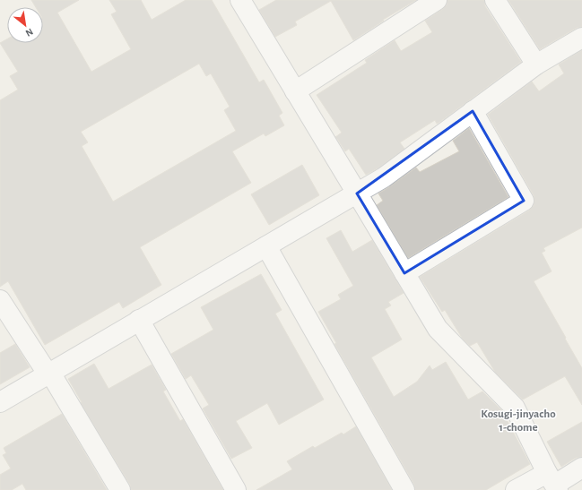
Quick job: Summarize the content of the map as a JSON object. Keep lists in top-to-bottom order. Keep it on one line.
{"districts":["Kosugi-jinyacho 1-chome"],"north":"bottom right"}
